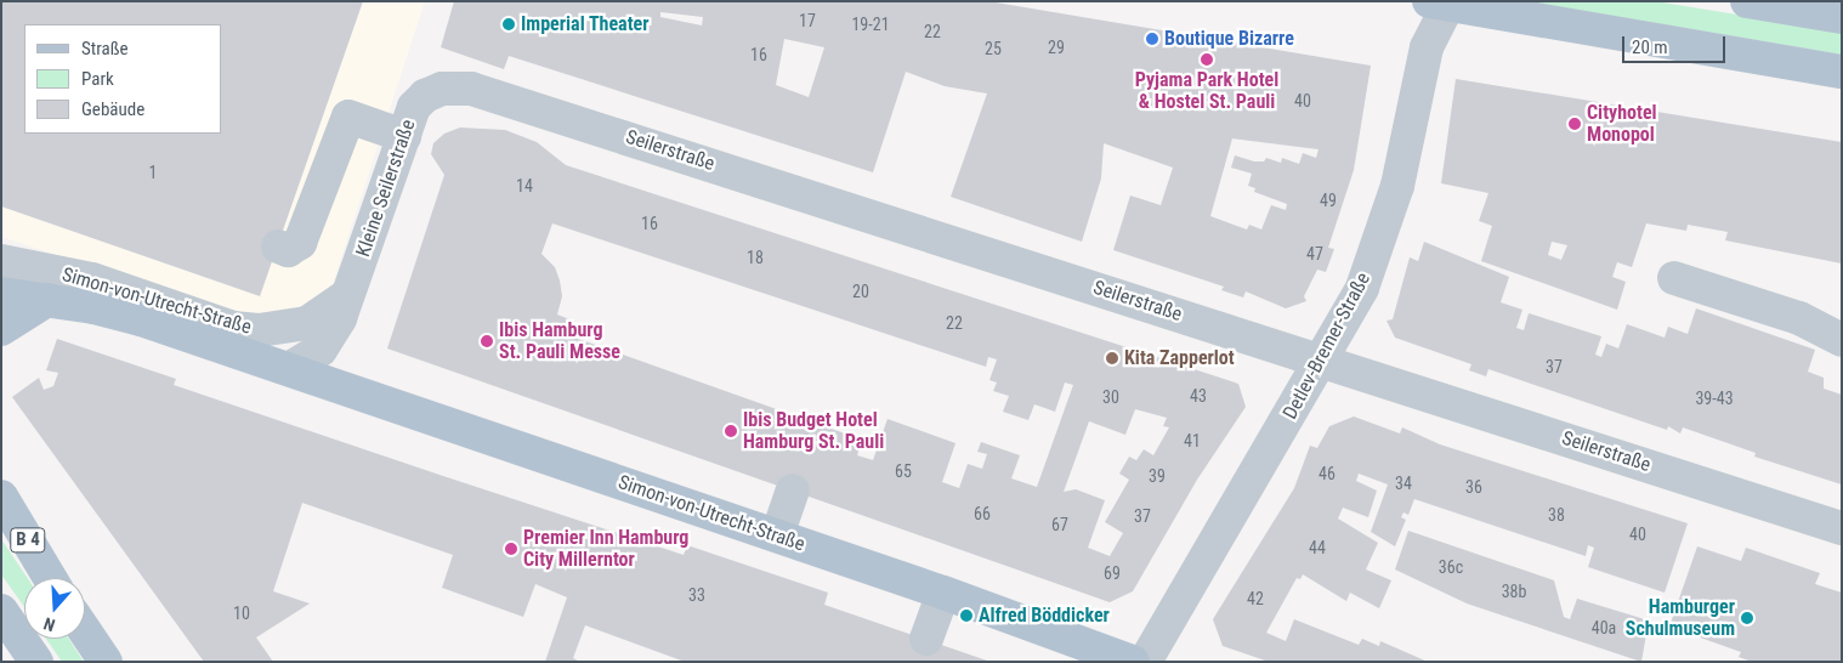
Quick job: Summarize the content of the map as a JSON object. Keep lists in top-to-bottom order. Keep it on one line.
{"streets":{"main road":["Simon-von-Utrecht-Straße","B 4"],"street":["Seilerstraße","Kleine Seilerstraße","Detlev-Bremer-Straße"]},"crossings":[["Seilerstraße","Kleine Seilerstraße"],["Seilerstraße","Detlev-Bremer-Straße"],["Kleine Seilerstraße","Simon-von-Utrecht-Straße"]],"places":["Imperial Theater","Boutique Bizarre","Pyjama Park Hotel & Hostel St. Pauli","Cityhotel Monopol","Ibis Hamburg St. Pauli Messe","Kita Zapperlot","Ibis Budget Hotel Hamburg St. Pauli","Premier Inn Hamburg City Millerntor","Alfred Böddicker","Hamburger Schulmuseum"],"house_numbers":["17","19-21","22","29","25","16","40","1","14","49","16","47","18","20","22","37","43","30","39-43","41","65","46","39","34","36","66","38","37","67","40","44","36c","69","38b","33","42","10","40a"],"legend":["Straße","Park","Gebäude"],"scale_bar":"20 m","north":"bottom"}
